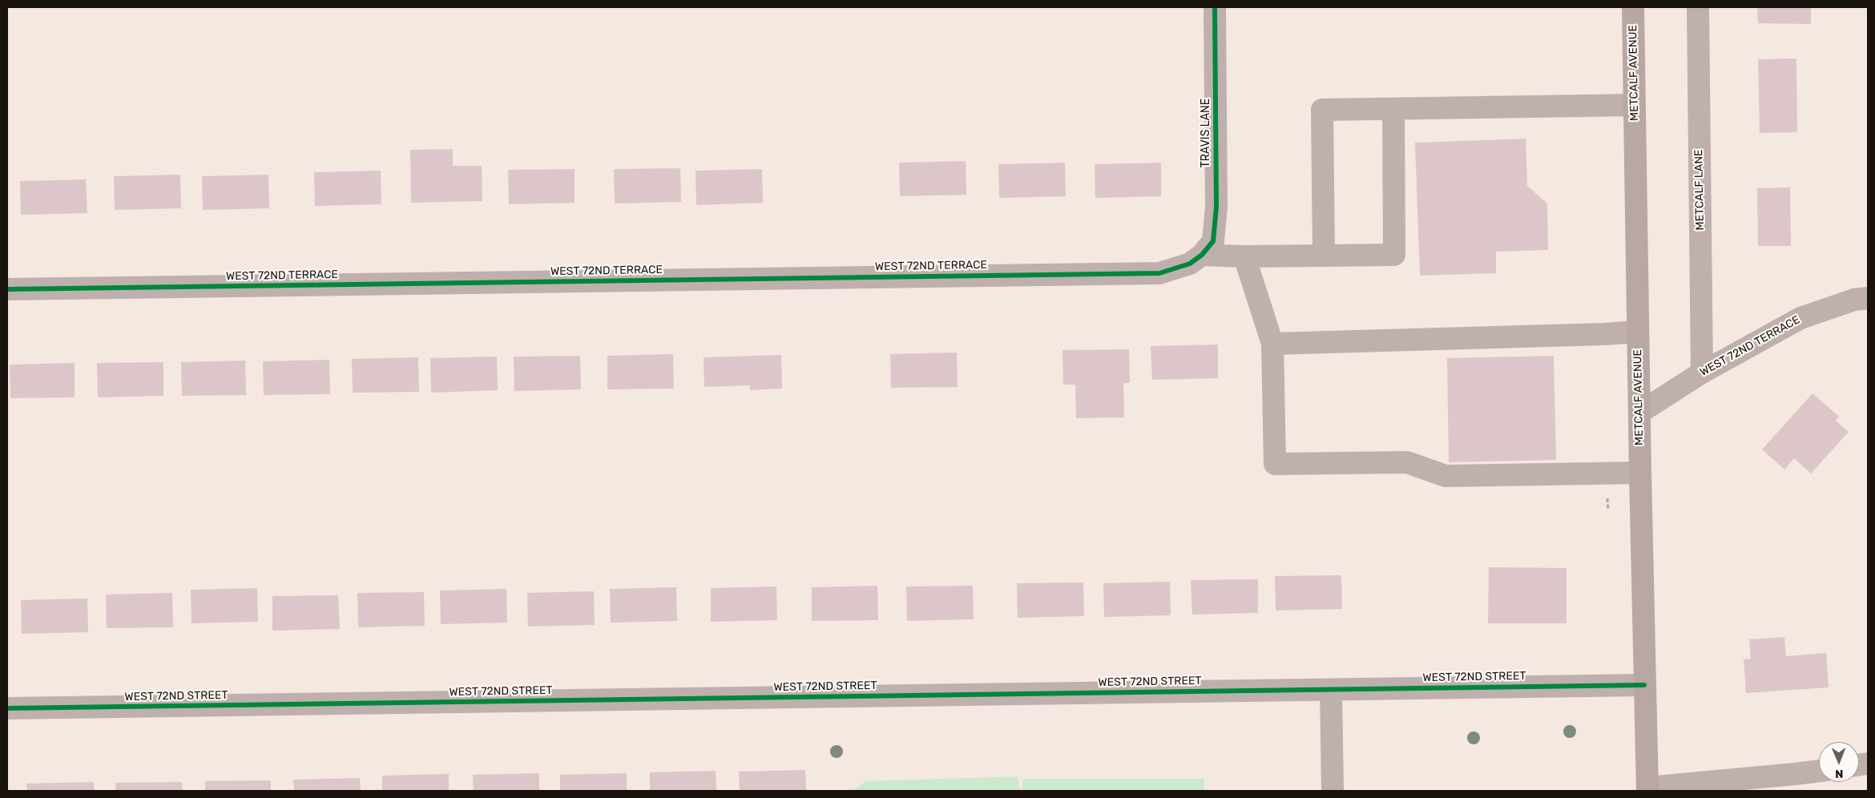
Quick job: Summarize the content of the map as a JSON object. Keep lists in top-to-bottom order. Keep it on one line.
{"streets":{"main road":["METCALF AVENUE"],"street":["TRAVIS LANE","METCALF LANE","WEST 72ND TERRACE","WEST 72ND STREET"]},"crossings":[["METCALF AVENUE","WEST 72ND TERRACE"],["METCALF AVENUE","WEST 72ND STREET"],["TRAVIS LANE","WEST 72ND TERRACE"],["METCALF LANE","WEST 72ND TERRACE"]],"north":"bottom"}
